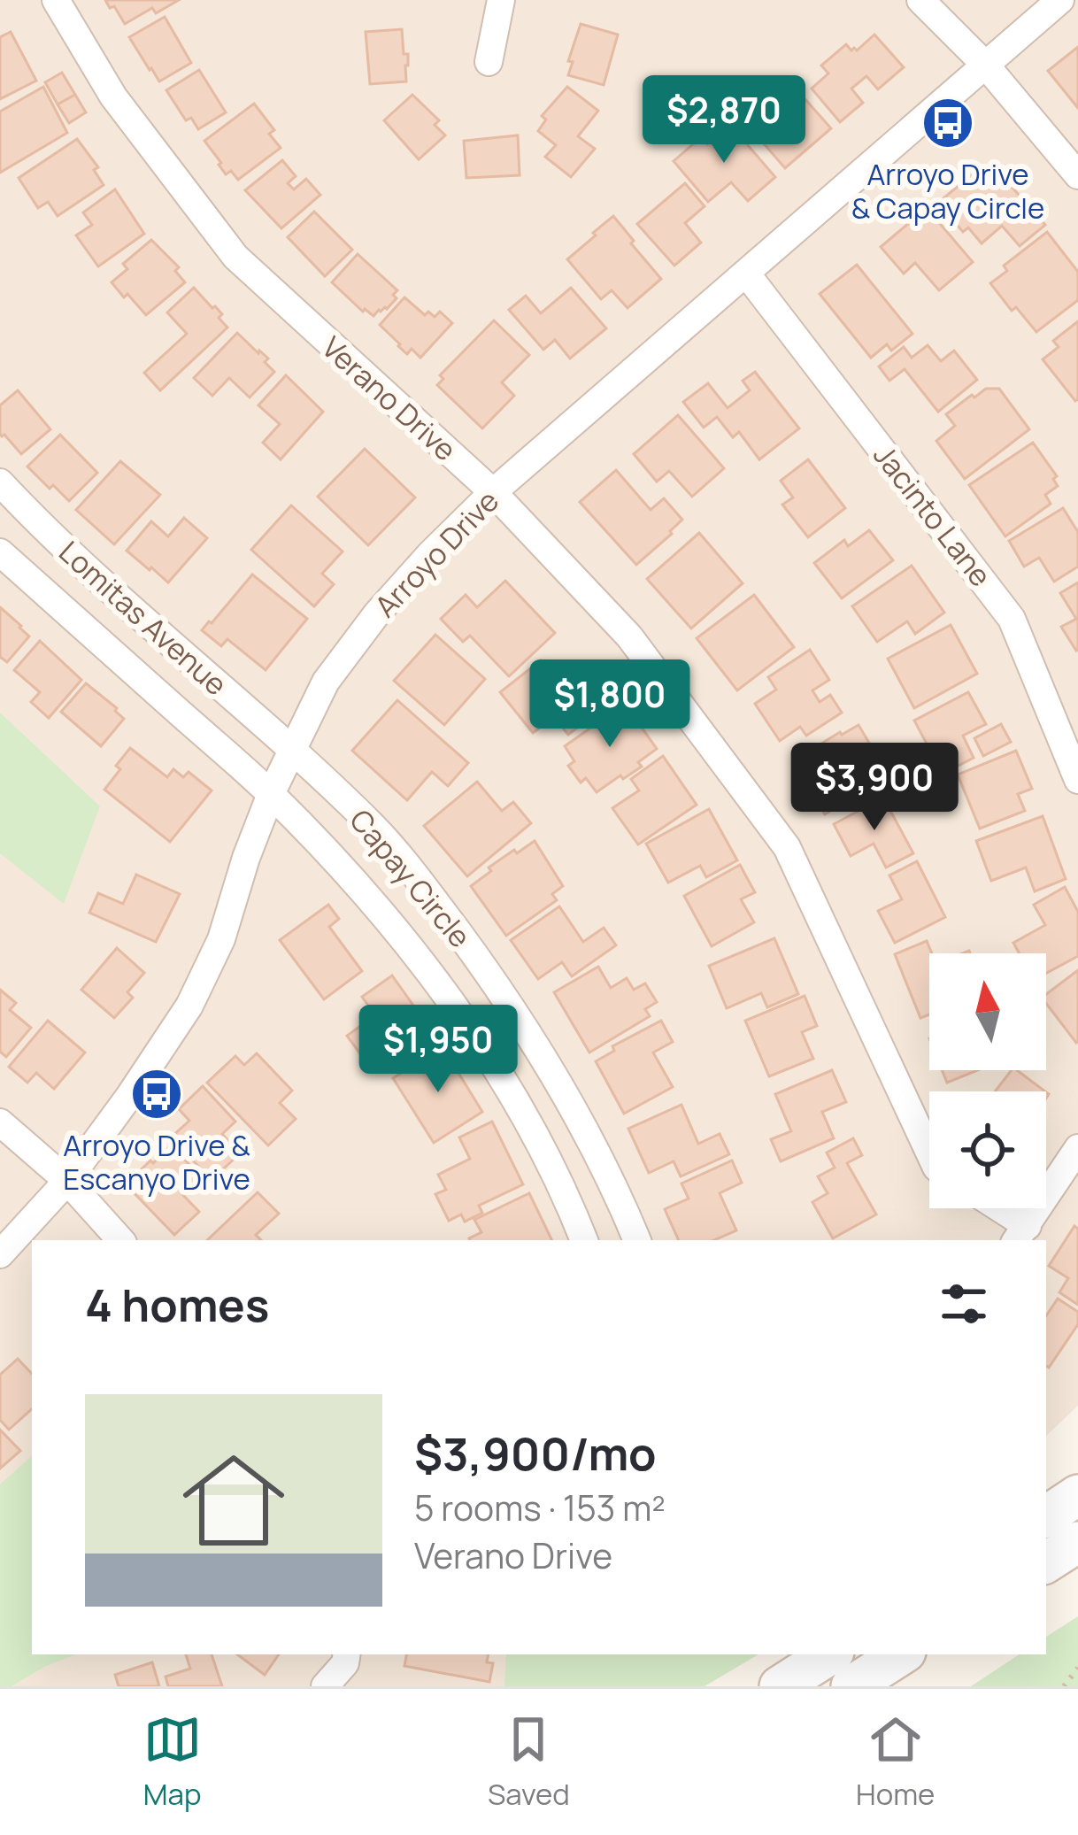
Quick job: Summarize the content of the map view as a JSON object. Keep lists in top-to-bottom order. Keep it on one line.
{"streets":{"street":["Verano Drive","Jacinto Lane","Arroyo Drive","Lomitas Avenue","Capay Circle"]},"crossings":[["Verano Drive","Arroyo Drive"],["Jacinto Lane","Arroyo Drive"],["Arroyo Drive","Lomitas Avenue"],["Arroyo Drive","Capay Circle"],["Lomitas Avenue","Capay Circle"]],"places":{"bus stop":["Arroyo Drive & Capay Circle","Arroyo Drive & Escanyo Drive"]},"north":"top","page":{"price":["$2,870","$1,800","$3,900","$1,950"],"heading":"4 homes","list":[{"name":"$3,900/mo","note":"5 rooms · 153 m² · Verano Drive"}],"tabs":["Map","Saved","Home"]}}
